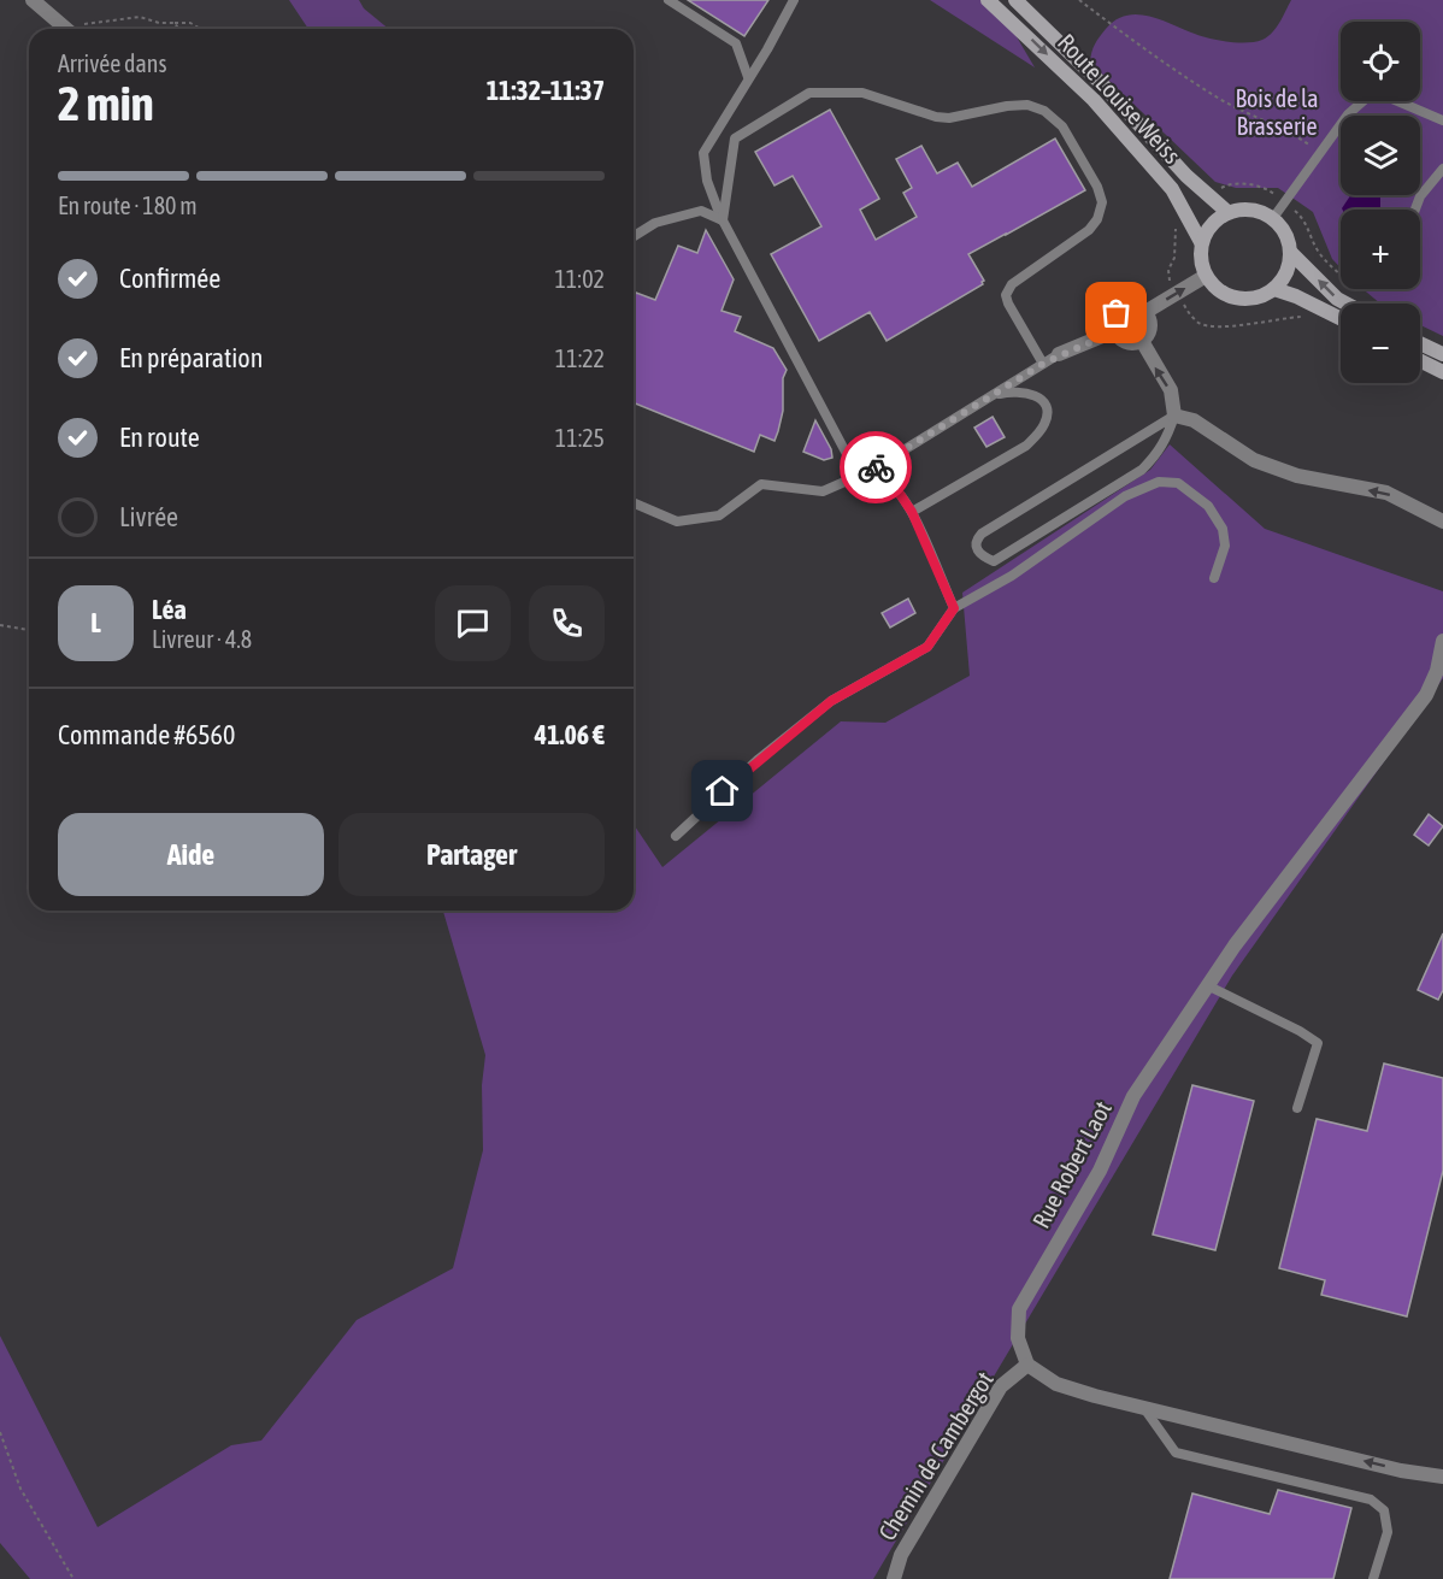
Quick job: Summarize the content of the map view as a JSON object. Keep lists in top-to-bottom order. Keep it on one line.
{"streets":{"main road":["Route Louise Weiss"],"street":["Rue Robert Laot","Chemin de Cambergot"]},"crossings":[["Rue Robert Laot","Chemin de Cambergot"]],"parks":["Bois de la Brasserie"],"page":{"map_buttons":["+","−"],"heading":["2 min","Arrivée dans","11:32–11:37"],"panel":["Léa","Livreur · 4.8","Commande #6560","41.06 €"],"bar":"En route · 180 m","list":[["Confirmée","11:02"],["En préparation","11:22"],["En route","11:25"],"Livrée"],"round":"L","buttons":["Aide","Partager"]}}
